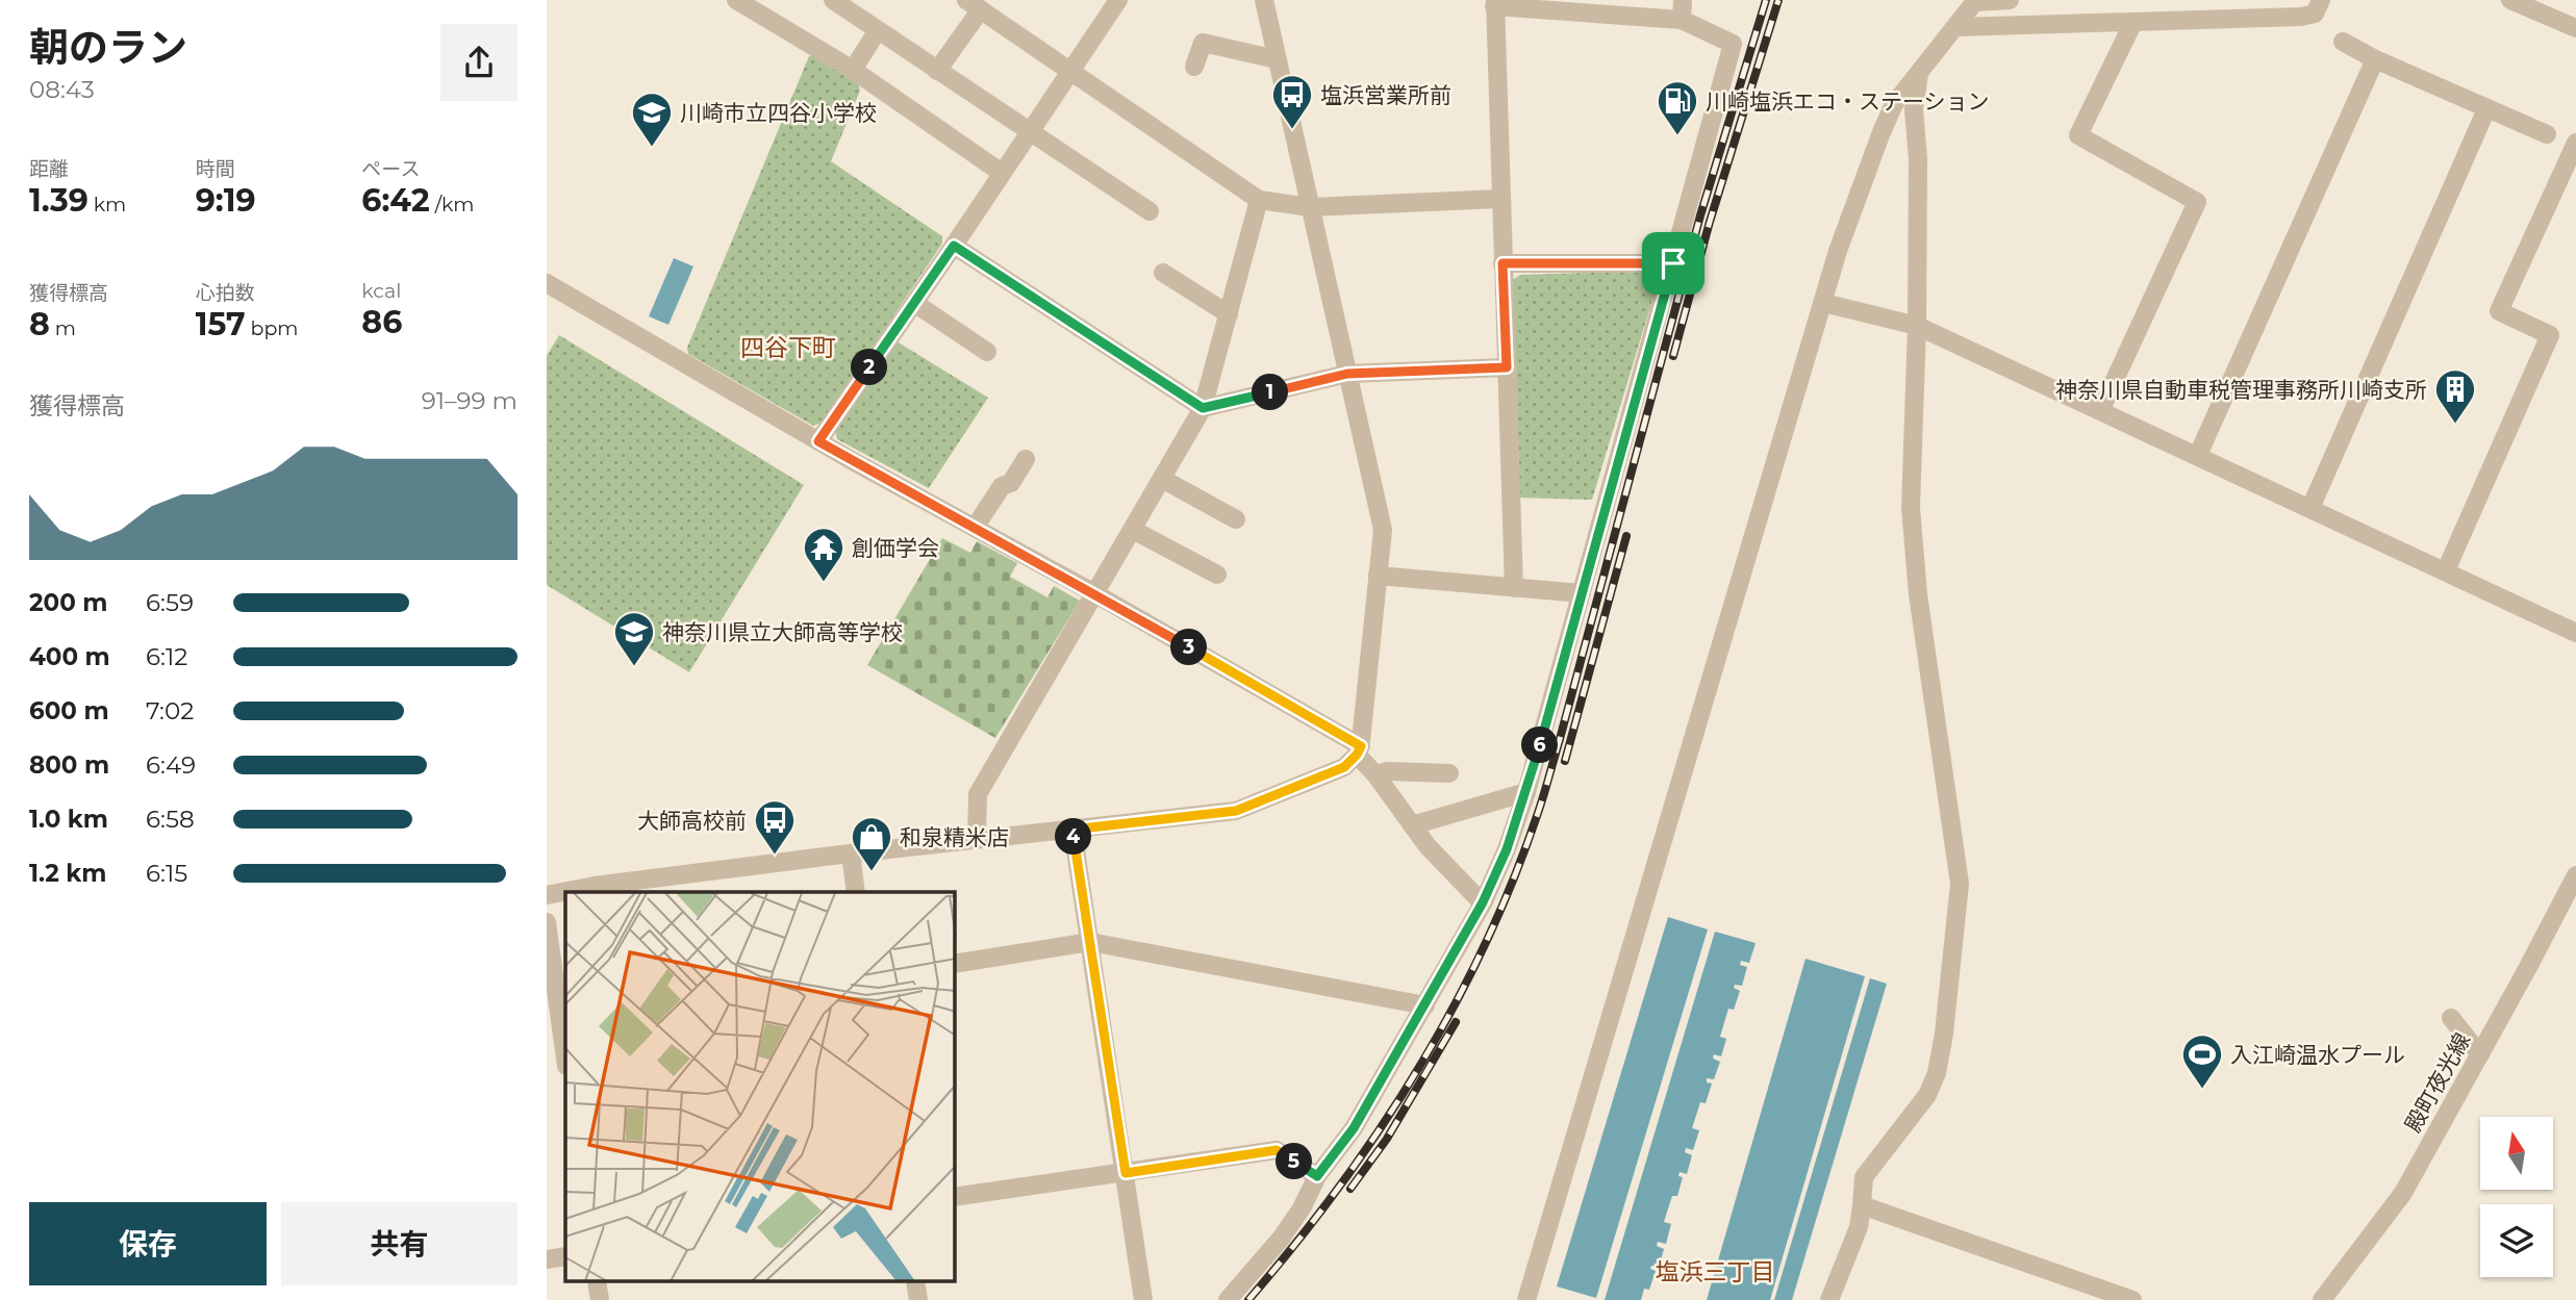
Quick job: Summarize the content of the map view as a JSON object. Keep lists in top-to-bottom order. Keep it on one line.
{"streets":{"street":["殿町夜光線"]},"districts":["四谷下町","塩浜三丁目"],"places":{"bus stop":["塩浜営業所前","大師高校前"],"fuel station":["川崎塩浜エコ・ステーション"],"school or university":["川崎市立四谷小学校","神奈川県立大師高等学校"],"building":["神奈川県自動車税管理事務所川崎支所"],"temple":["創価学会"],"shop":["和泉精米店"],"sports":["入江崎温水プール"]},"north":"top","page":{"heading":["朝のラン","08:43"],"stats":[["距離","1.39 km"],["時間","9:19"],["ペース","6:42 /km"],["獲得標高","8 m"],["心拍数","157 bpm"],["kcal","86"]],"pins":["2","1","3","6","4","5"],"chart":["獲得標高","91–99 m"],"list":[{"name":"200 m","note":"6:59"},{"name":"400 m","note":"6:12"},{"name":"600 m","note":"7:02"},{"name":"800 m","note":"6:49"},{"name":"1.0 km","note":"6:58"},{"name":"1.2 km","note":"6:15"}],"buttons":["保存","共有"]}}
